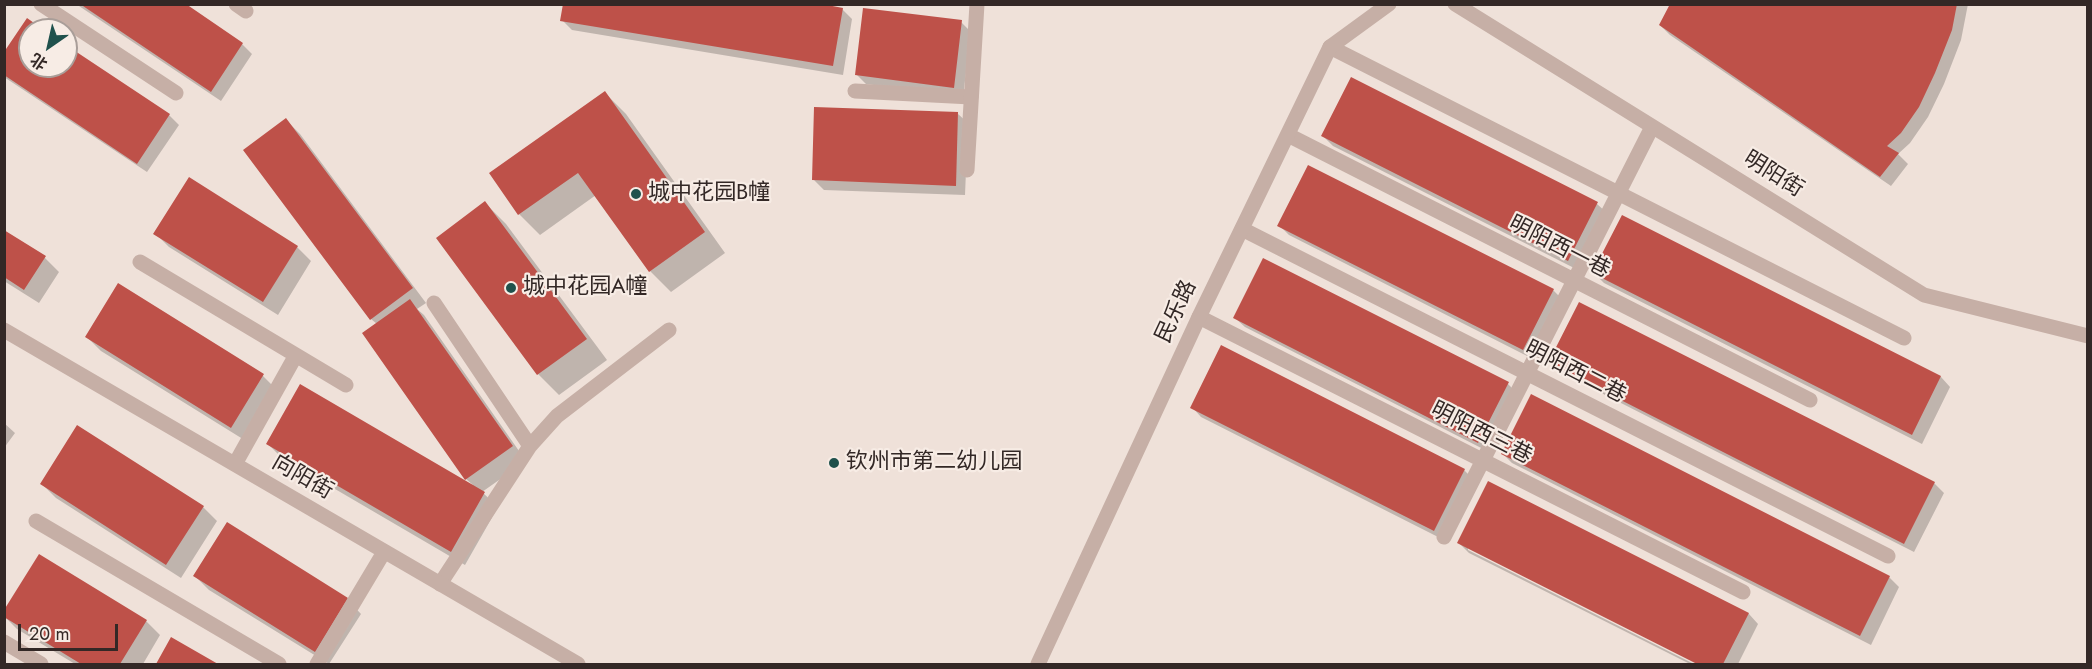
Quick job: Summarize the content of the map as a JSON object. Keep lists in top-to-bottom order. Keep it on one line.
{"streets":{"street":["明阳街","明阳西一巷","民乐路","明阳西二巷","明阳西三巷","向阳街"]},"crossings":[["明阳西一巷","民乐路"],["民乐路","明阳西二巷"],["民乐路","明阳西三巷"]],"places":["城中花园B幢","城中花园A幢","钦州市第二幼儿园"],"scale_bar":"20 m","north":"bottom left"}
